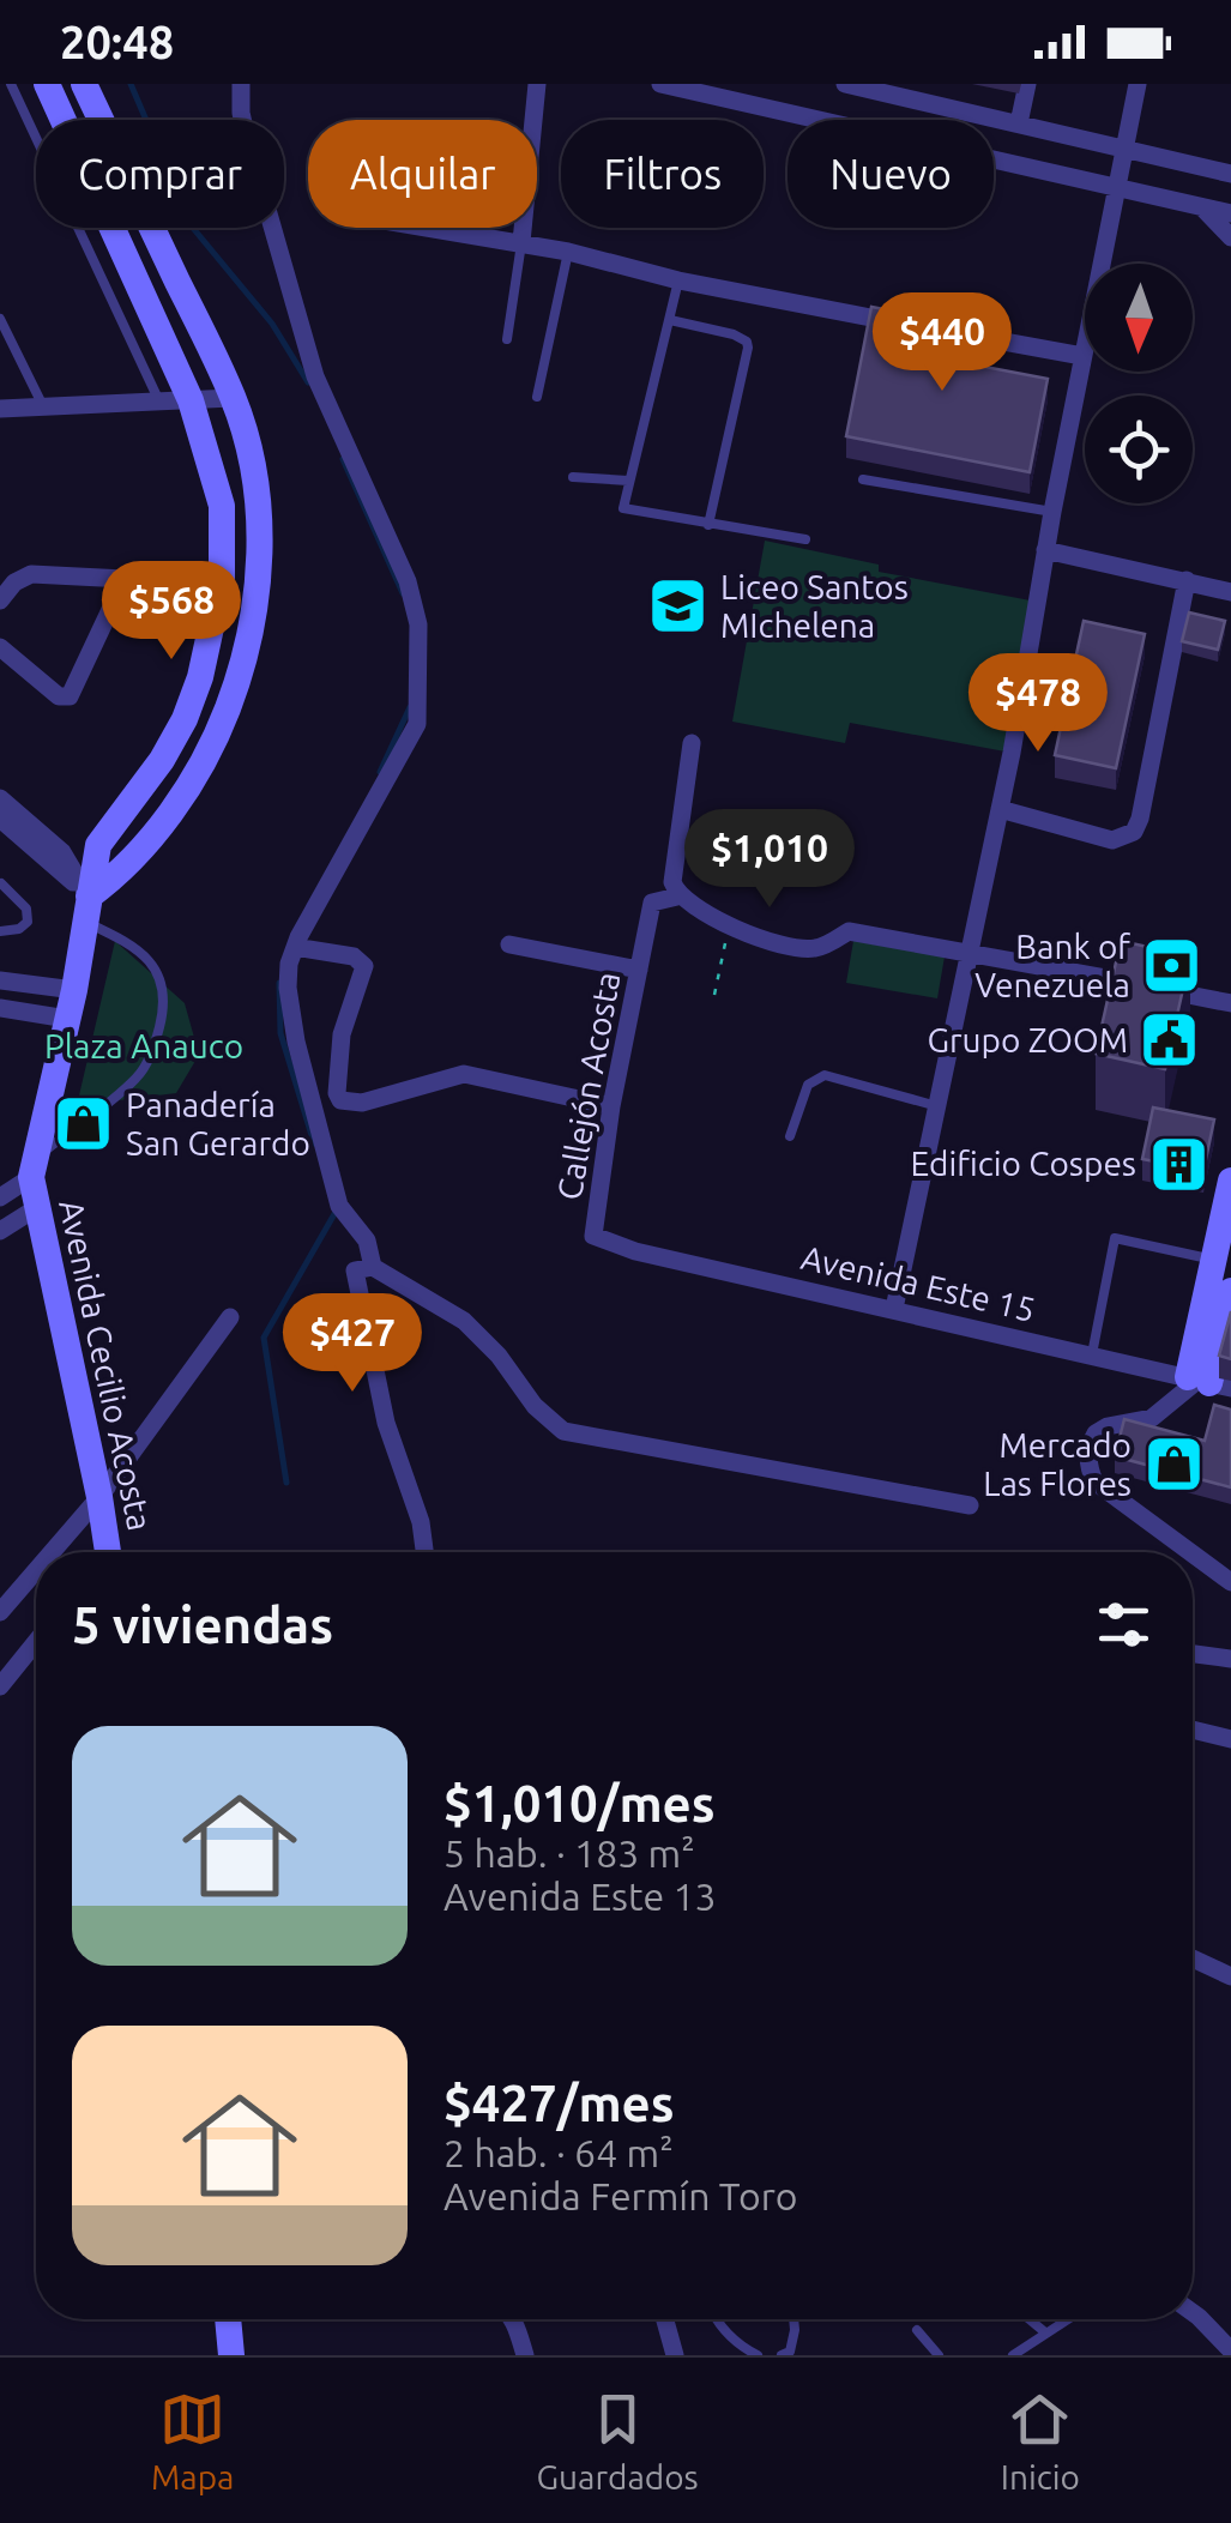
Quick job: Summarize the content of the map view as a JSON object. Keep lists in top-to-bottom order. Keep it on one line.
{"streets":{"main road":["Avenida Cecilio Acosta"],"street":["Callejón Acosta","Avenida Este 15"]},"crossings":[["Callejón Acosta","Avenida Este 15"]],"parks":["Plaza Anauco"],"places":{"school or university":["Liceo Santos MIchelena"],"bank":["Bank of Venezuela"],"public building":["Grupo ZOOM"],"shop":["Panadería San Gerardo","Mercado Las Flores"],"building":["Edificio Cospes"]},"north":"bottom","page":{"status":"20:48","chip":["Comprar","Alquilar","Filtros","Nuevo"],"price":["$440","$568","$478","$1,010","$427"],"heading":"5 viviendas","list":[{"name":"$1,010/mes","note":"5 hab. · 183 m² · Avenida Este 13"},{"name":"$427/mes","note":"2 hab. · 64 m² · Avenida Fermín Toro"}],"tabs":["Mapa","Guardados","Inicio"]}}
